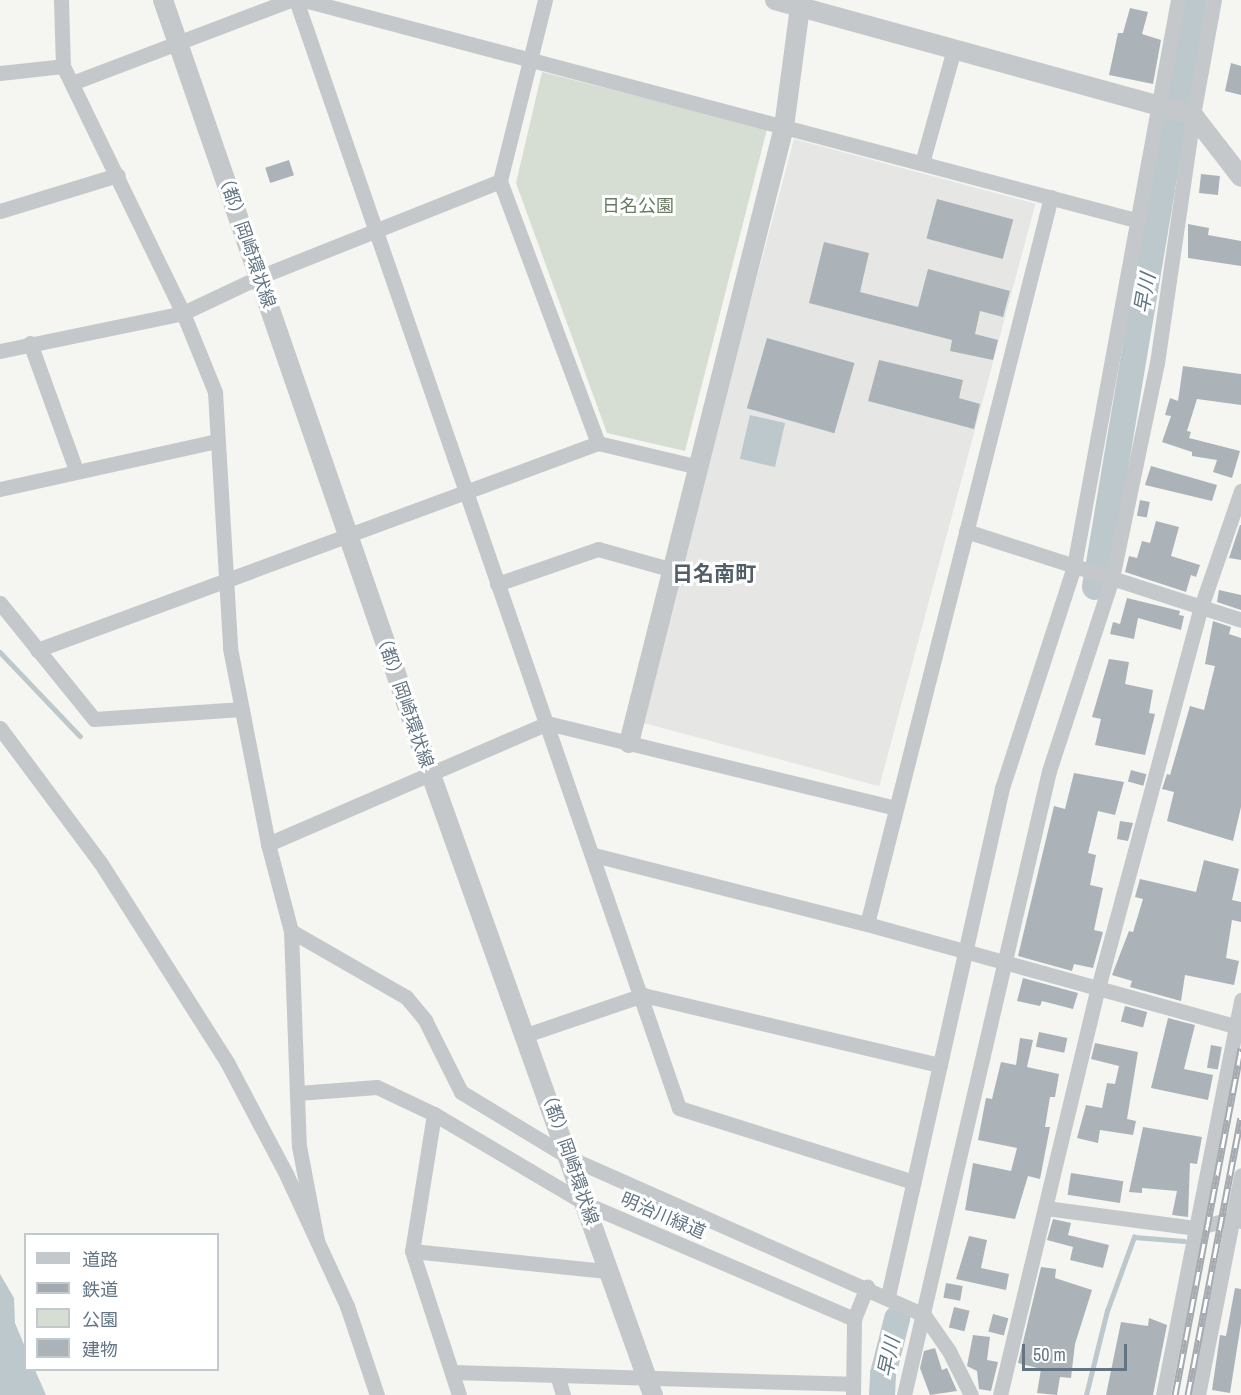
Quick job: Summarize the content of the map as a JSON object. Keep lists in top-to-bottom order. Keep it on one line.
{"streets":{"street":["（都）岡崎環状線","明治川緑道"]},"crossings":[["（都）岡崎環状線","明治川緑道"]],"districts":["日名南町"],"water":["早川"],"parks":["日名公園"],"legend":["道路","鉄道","公園","建物"],"scale_bar":"50 m"}
